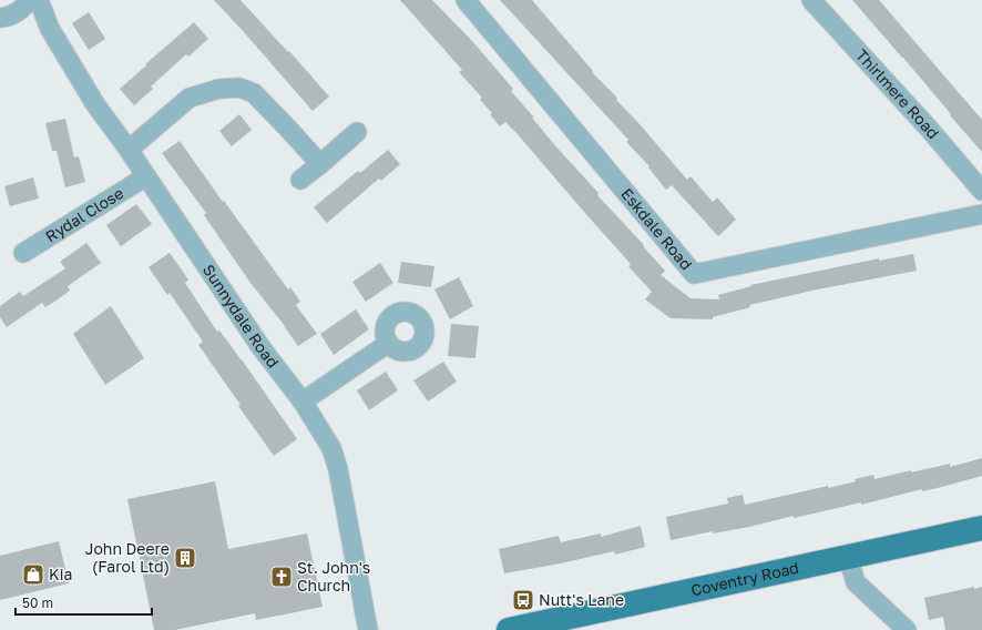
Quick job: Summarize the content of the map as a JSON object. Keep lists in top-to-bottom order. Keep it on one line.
{"streets":{"main road":["Coventry Road"],"street":["Thirlmere Road","Rydal Close","Eskdale Road","Sunnydale Road"]},"crossings":[["Rydal Close","Sunnydale Road"]],"places":{"building":["John Deere (Farol Ltd)"],"shop":["Kia"],"church":["St. John's Church"],"bus stop":["Nutt's Lane"]},"scale_bar":"50 m"}
